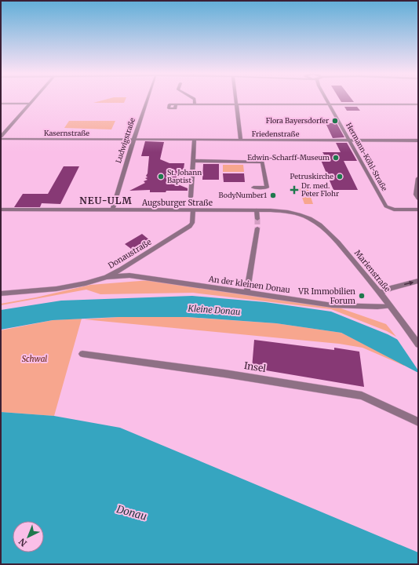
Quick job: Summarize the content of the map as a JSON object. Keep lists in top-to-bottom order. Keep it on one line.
{"streets":{"street":["Kasernstraße","Friedenstraße","Ludwigstraße","Hermann-Köhl-Straße","Augsburger Straße","Donaustraße","Marienstraße","An der kleinen Donau","Insel"]},"crossings":[["Kasernstraße","Friedenstraße"],["Kasernstraße","Ludwigstraße"],["Friedenstraße","Ludwigstraße"],["Friedenstraße","Hermann-Köhl-Straße"],["Ludwigstraße","Augsburger Straße"],["Augsburger Straße","Donaustraße"],["Augsburger Straße","Marienstraße"],["Donaustraße","An der kleinen Donau"],["Marienstraße","An der kleinen Donau"]],"districts":["NEU-ULM"],"water":["Kleine Donau","Donau"],"parks":["Schwal"],"places":{"other":["Flora Bayersdorfer","Edwin-Scharff-Museum","St. Johann Baptist","Petruskirche","BodyNumber1","VR Immobilien Forum"],"health":["Dr. med. Peter Flohr"]},"north":"bottom left"}
